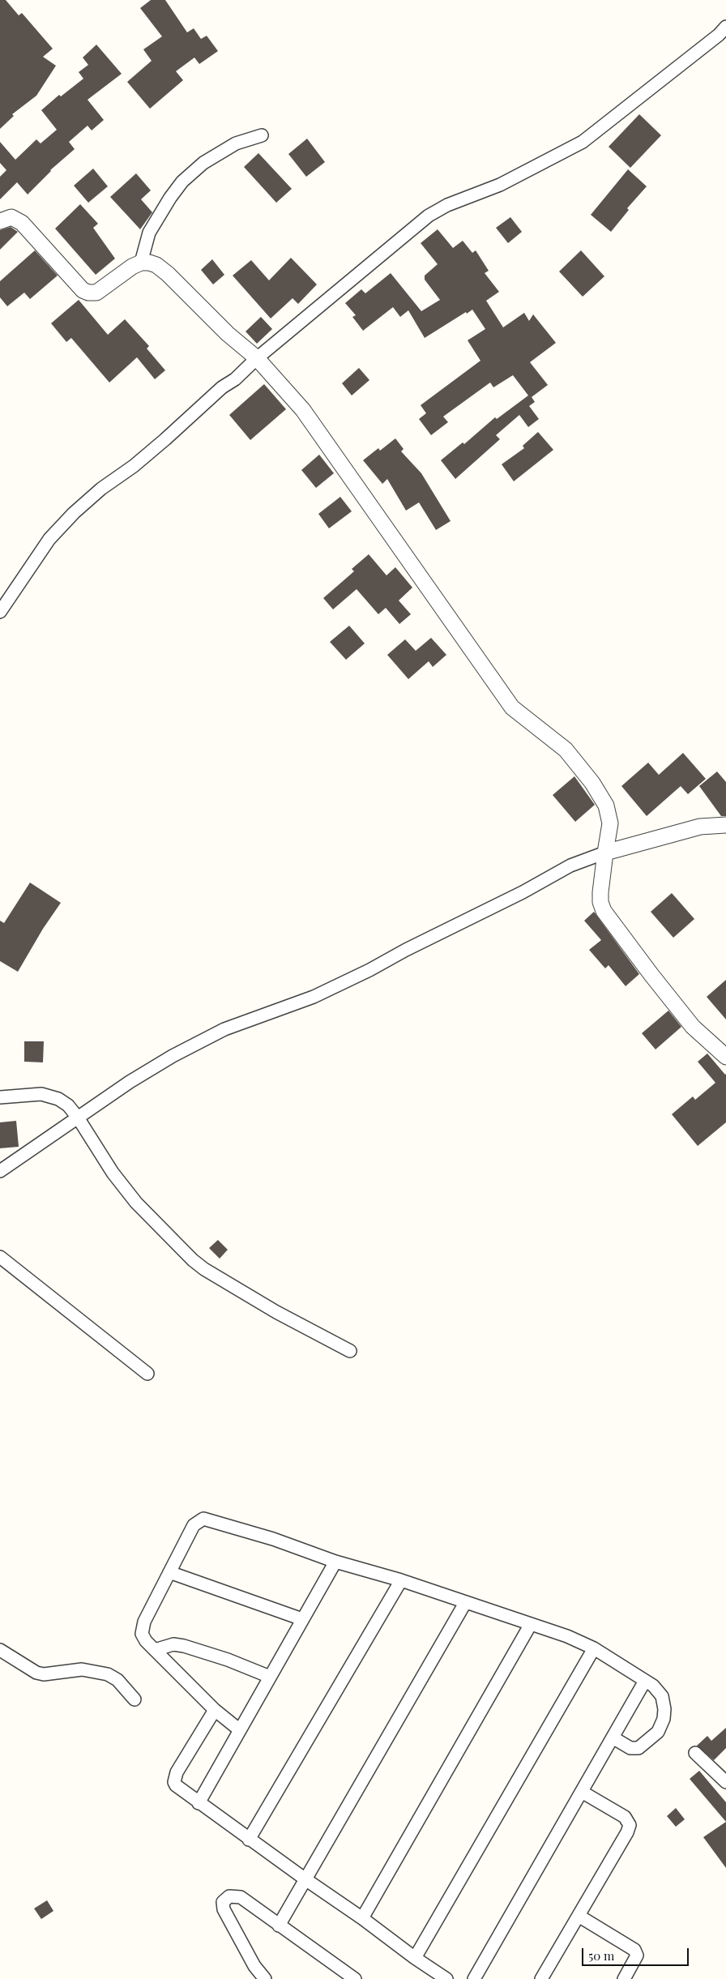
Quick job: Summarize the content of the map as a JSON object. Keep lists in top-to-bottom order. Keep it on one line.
{"scale_bar":"50 m"}
